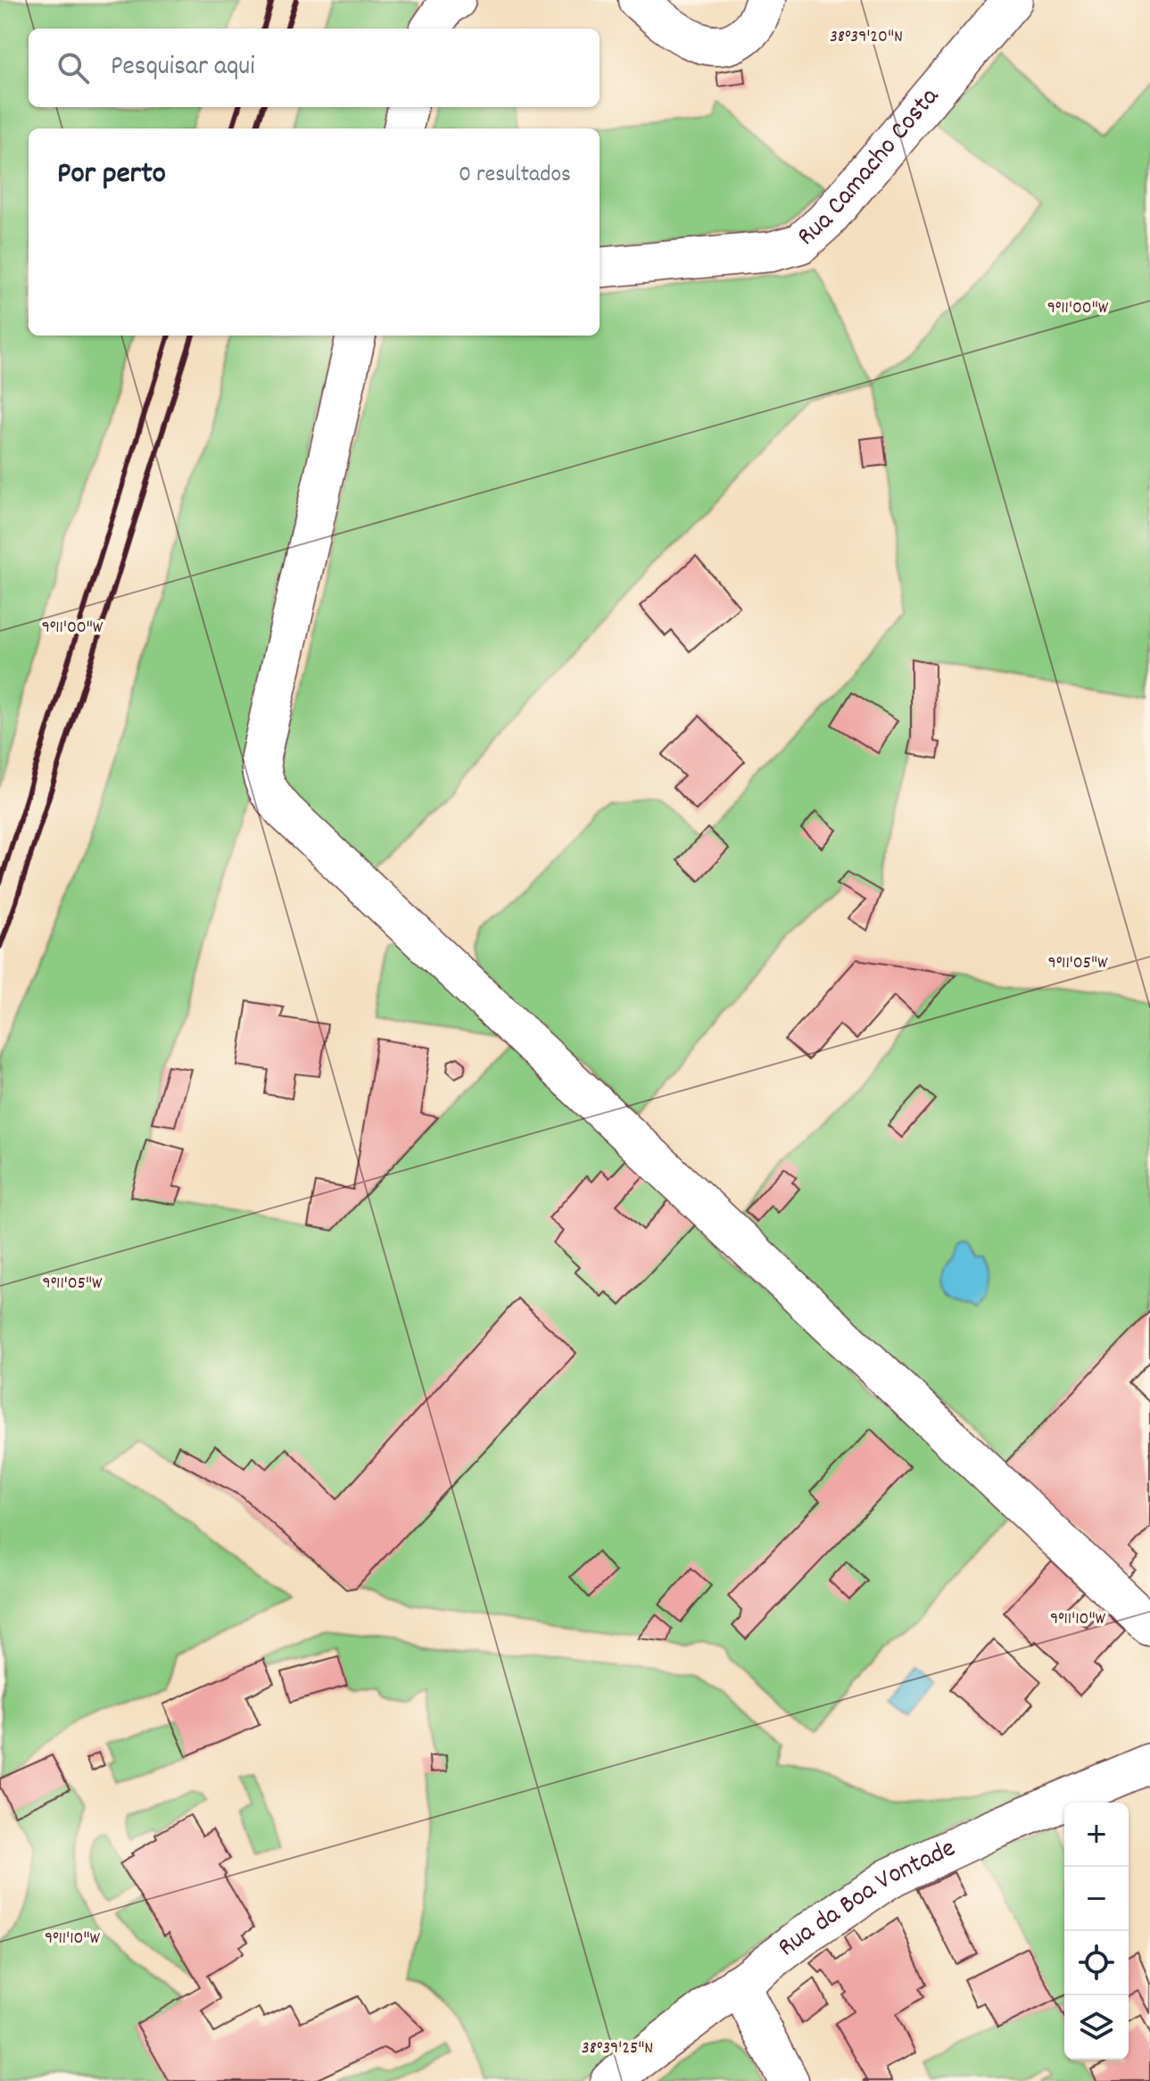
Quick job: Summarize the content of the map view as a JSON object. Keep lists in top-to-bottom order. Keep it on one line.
{"streets":{"street":["Rua Camacho Costa","Rua da Boa Vontade"]},"page":{"search":"Pesquisar aqui","heading":["Por perto","0 resultados"],"map_buttons":["+","−"]},"coordinates":["38°39'20\"N","9°11'00\"W","9°11'05\"W","9°11'10\"W","38°39'25\"N"]}
